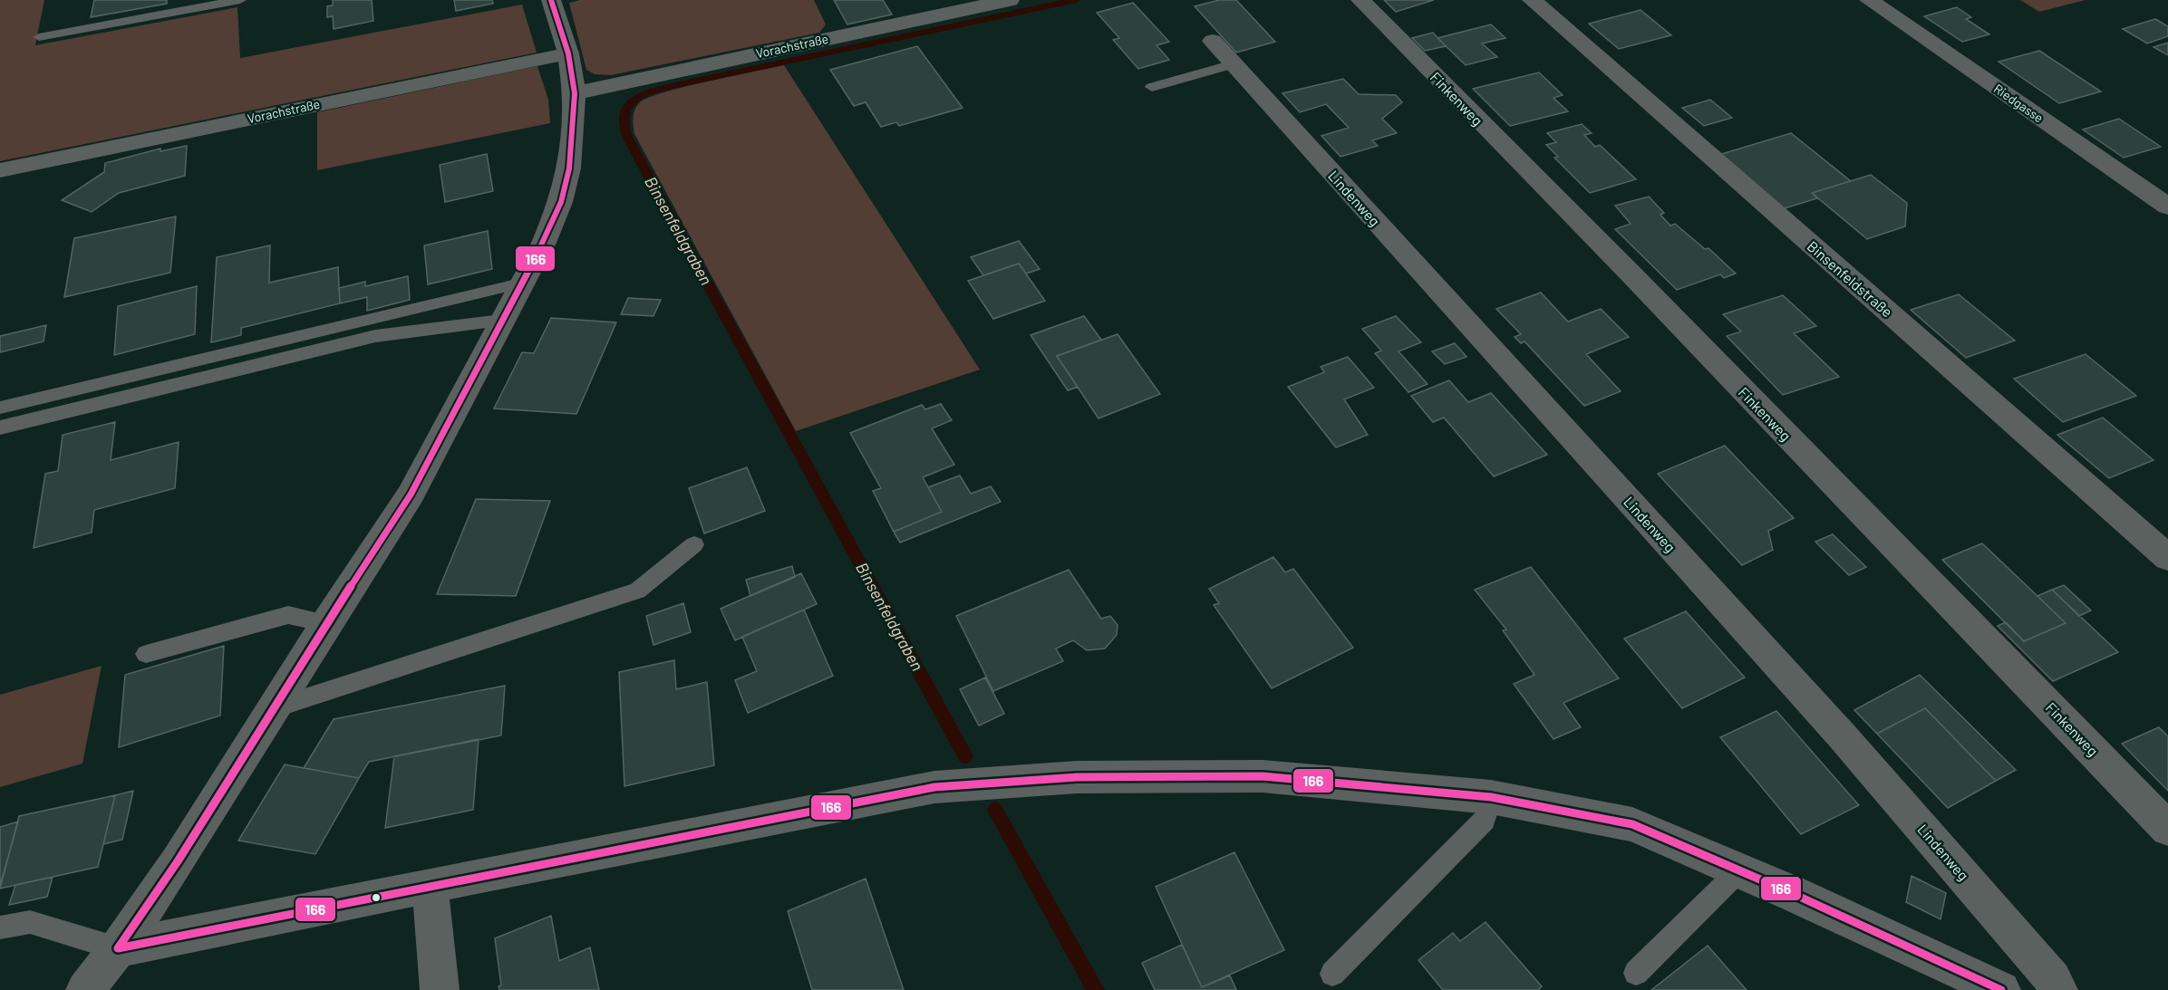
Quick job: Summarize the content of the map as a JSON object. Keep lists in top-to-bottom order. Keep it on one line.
{"streets":{"street":["Vorachstraße","Finkenweg","Riedgasse","Lindenweg","Binsenfeldstraße"]},"water":["Binsenfeldgraben"],"lines":["transit line 166"]}
